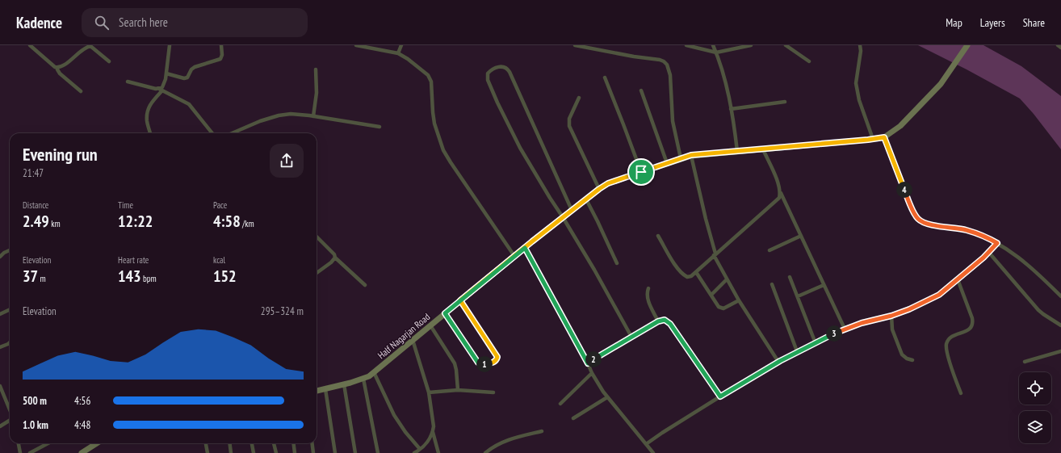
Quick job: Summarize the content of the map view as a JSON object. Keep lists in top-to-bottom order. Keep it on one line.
{"streets":{"main road":["Half Nagarjan Road"]},"page":{"header":"Kadence","search":"Search here","nav":["Map","Layers","Share"],"heading":["Evening run","21:47"],"pins":["4","3","2","1"],"stats":[["Distance","2.49 km"],["Time","12:22"],["Pace","4:58 /km"],["Elevation","37 m"],["Heart rate","143 bpm"],["kcal","152"]],"chart":["Elevation","295–324 m"],"list":[{"name":"500 m","note":"4:56"},{"name":"1.0 km","note":"4:48"}]}}
